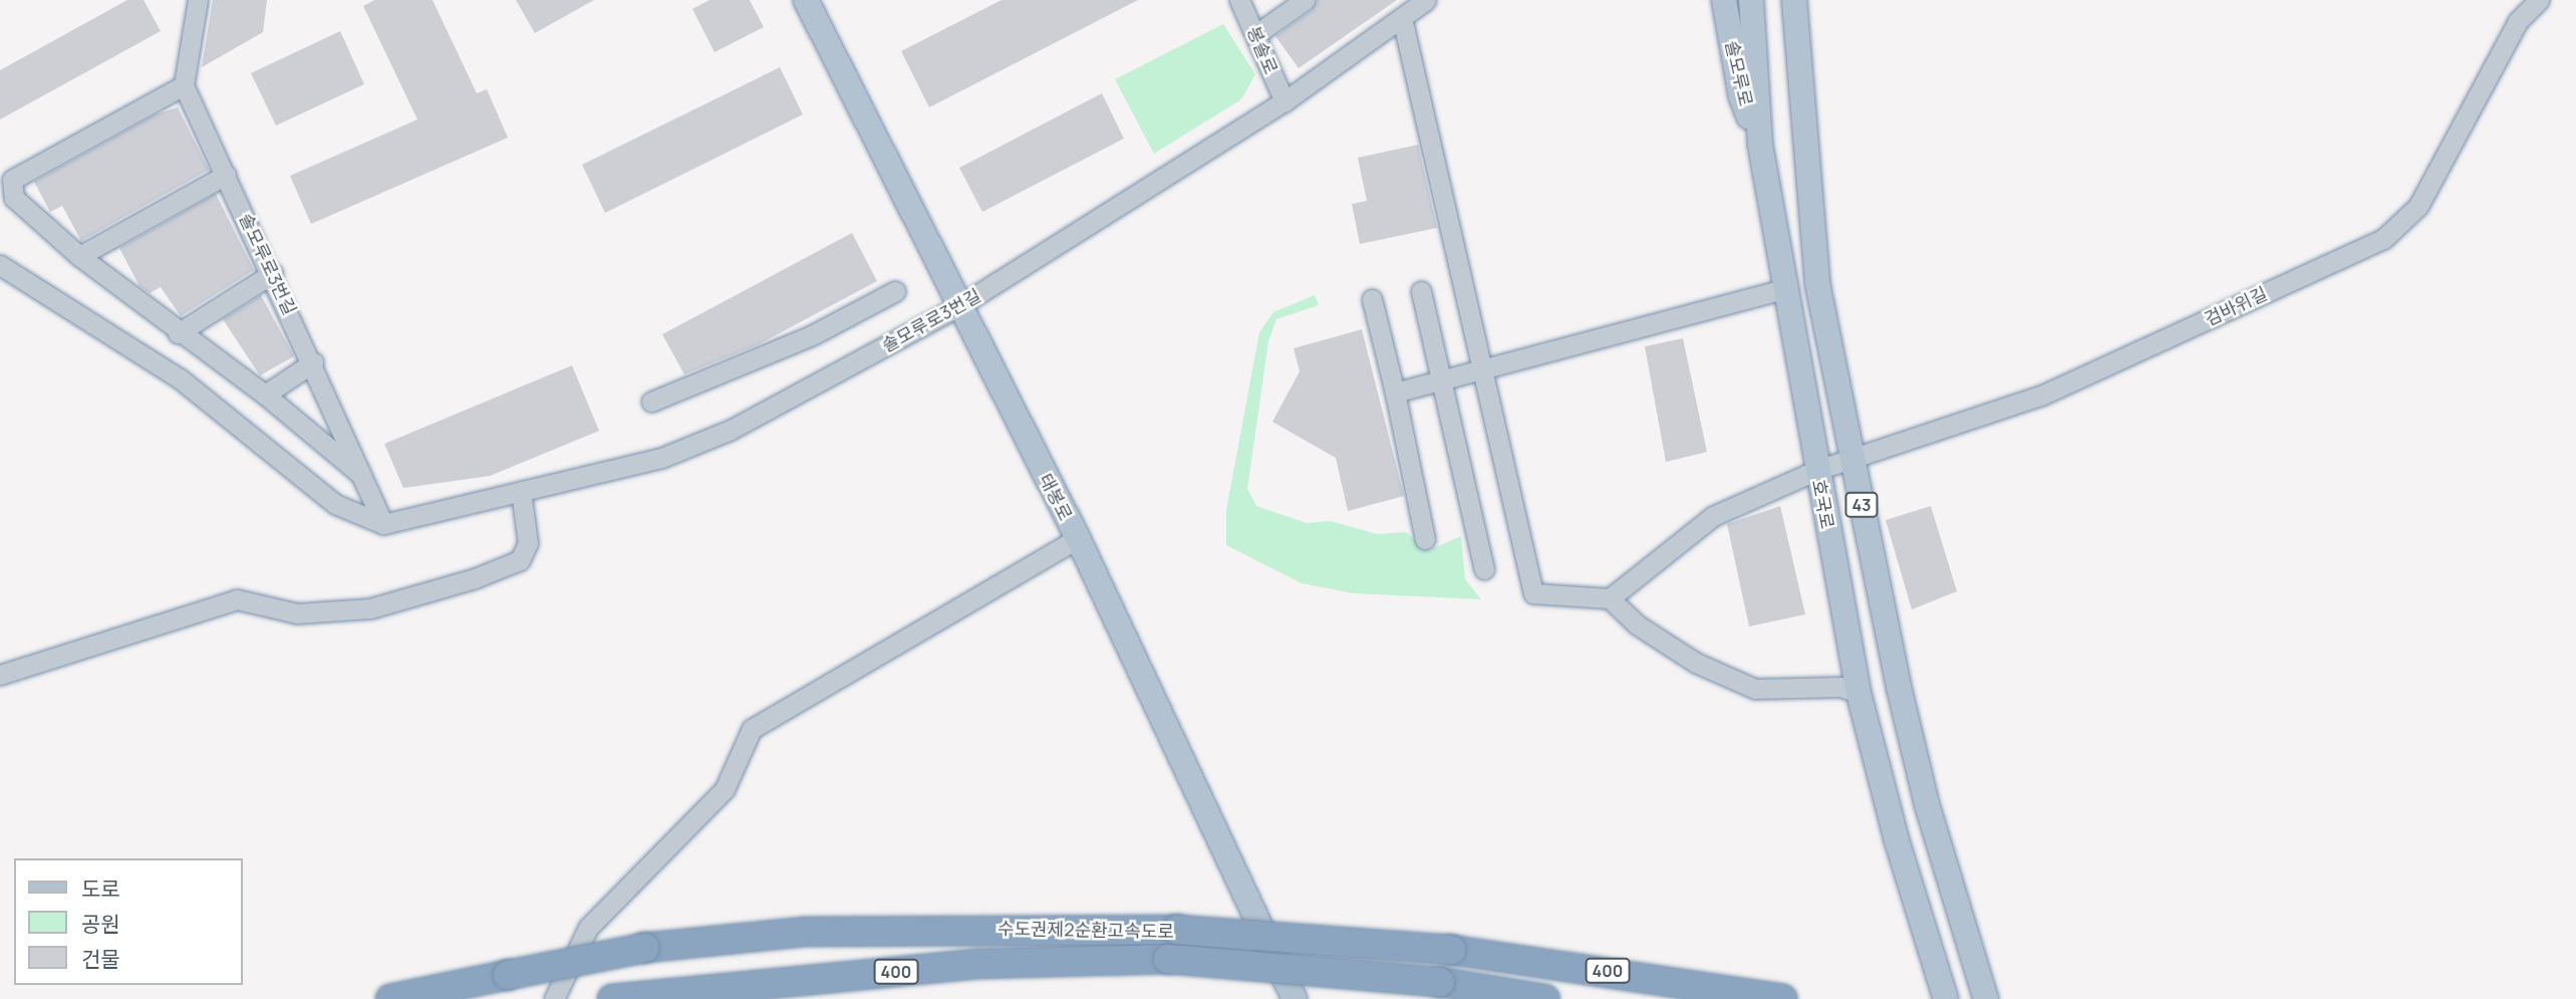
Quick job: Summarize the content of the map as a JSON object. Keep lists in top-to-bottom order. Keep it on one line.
{"streets":{"highway":["수도권제2순환고속도로","400"],"main road":["솔모루로","태봉로","호국로","43"],"street":["봉솔로","솔모루로3번길","검바위길"]},"crossings":[["봉솔로","솔모루로3번길"],["솔모루로","호국로"],["솔모루로3번길","태봉로"],["검바위길","호국로"]],"legend":["도로","공원","건물"]}
